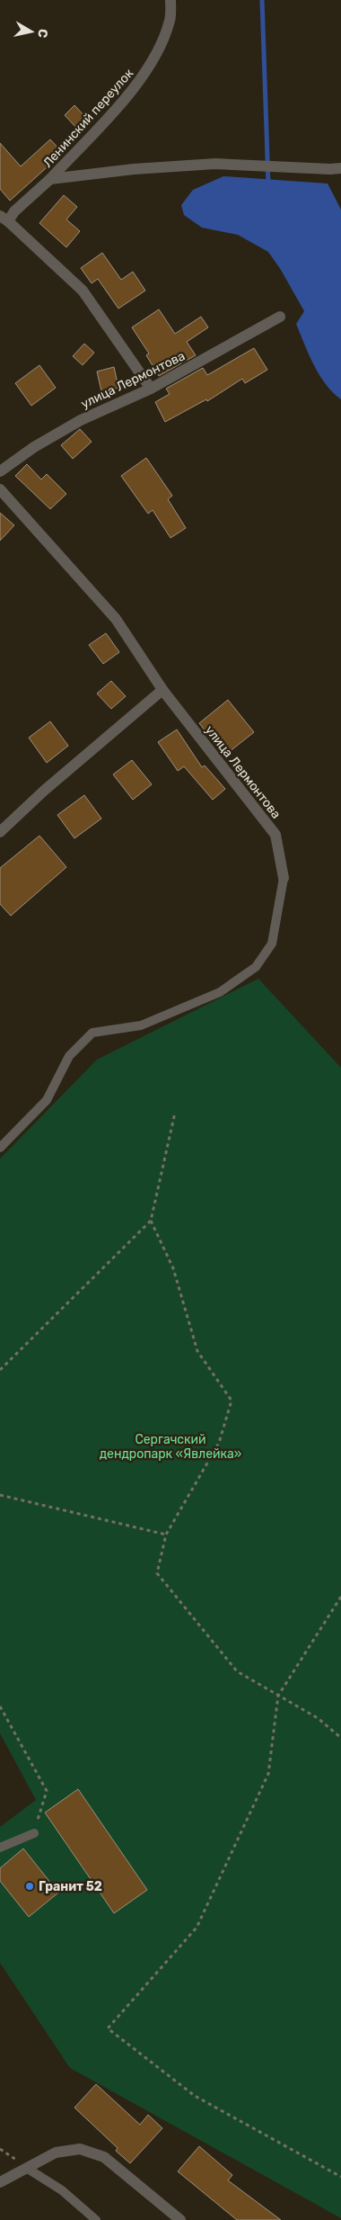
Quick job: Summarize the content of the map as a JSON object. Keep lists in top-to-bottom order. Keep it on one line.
{"streets":{"street":["Ленинский переулок","улица Лермонтова"]},"parks":["Сергачский дендропарк «Явлейка»"],"places":["Гранит 52"],"north":"right"}
